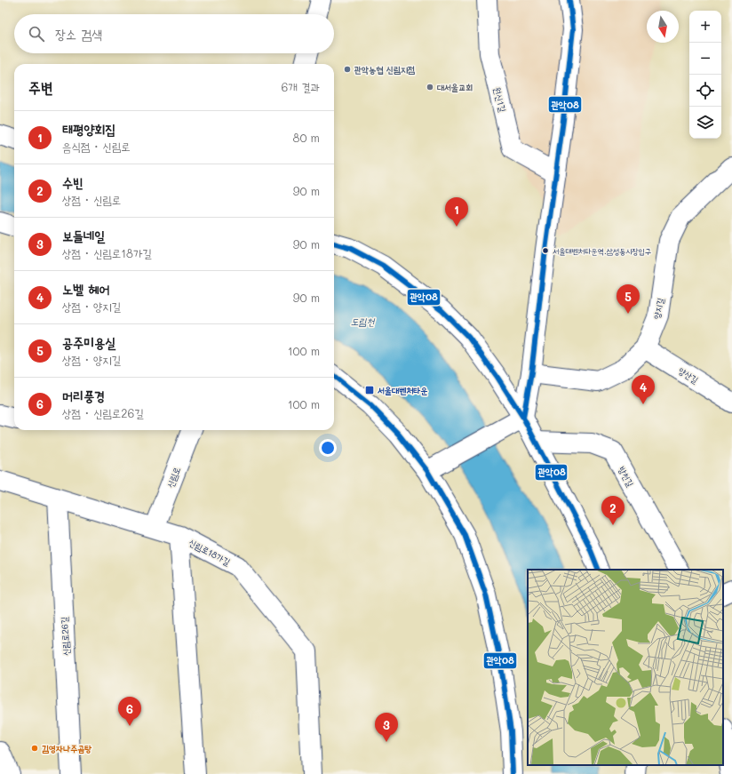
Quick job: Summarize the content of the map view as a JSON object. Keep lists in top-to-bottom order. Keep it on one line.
{"streets":{"street":["원신1길","양지길","양산길","방천길","신림로","신림로18가길","신림로26길"]},"crossings":[["양지길","양산길"],["신림로","신림로18가길"],["신림로18가길","신림로26길"]],"water":["도림천"],"places":{"other":["관악농협 신림지점","대서울교회","서울대벤처타운역.삼성동시장입구","김영자나주곰탕"],"transit":["서울대벤처타운"]},"lines":["transit line 관악08"],"north":"bottom","page":{"map_buttons":["+","−"],"search":"장소 검색","heading":["주변","6개 결과"],"list":[{"mark":"1","name":"태평양회집","note":"음식점 · 신림로","value":"80 m"},{"mark":"2","name":"수빈","note":"상점 · 신림로","value":"90 m"},{"mark":"3","name":"보들네일","note":"상점 · 신림로18가길","value":"90 m"},{"mark":"4","name":"노벨 헤어","note":"상점 · 양지길","value":"90 m"},{"mark":"5","name":"공주미용실","note":"상점 · 양지길","value":"100 m"},{"mark":"6","name":"머리풍경","note":"상점 · 신림로26길","value":"100 m"}],"pins":["1","5","4","2","6","3"]}}
